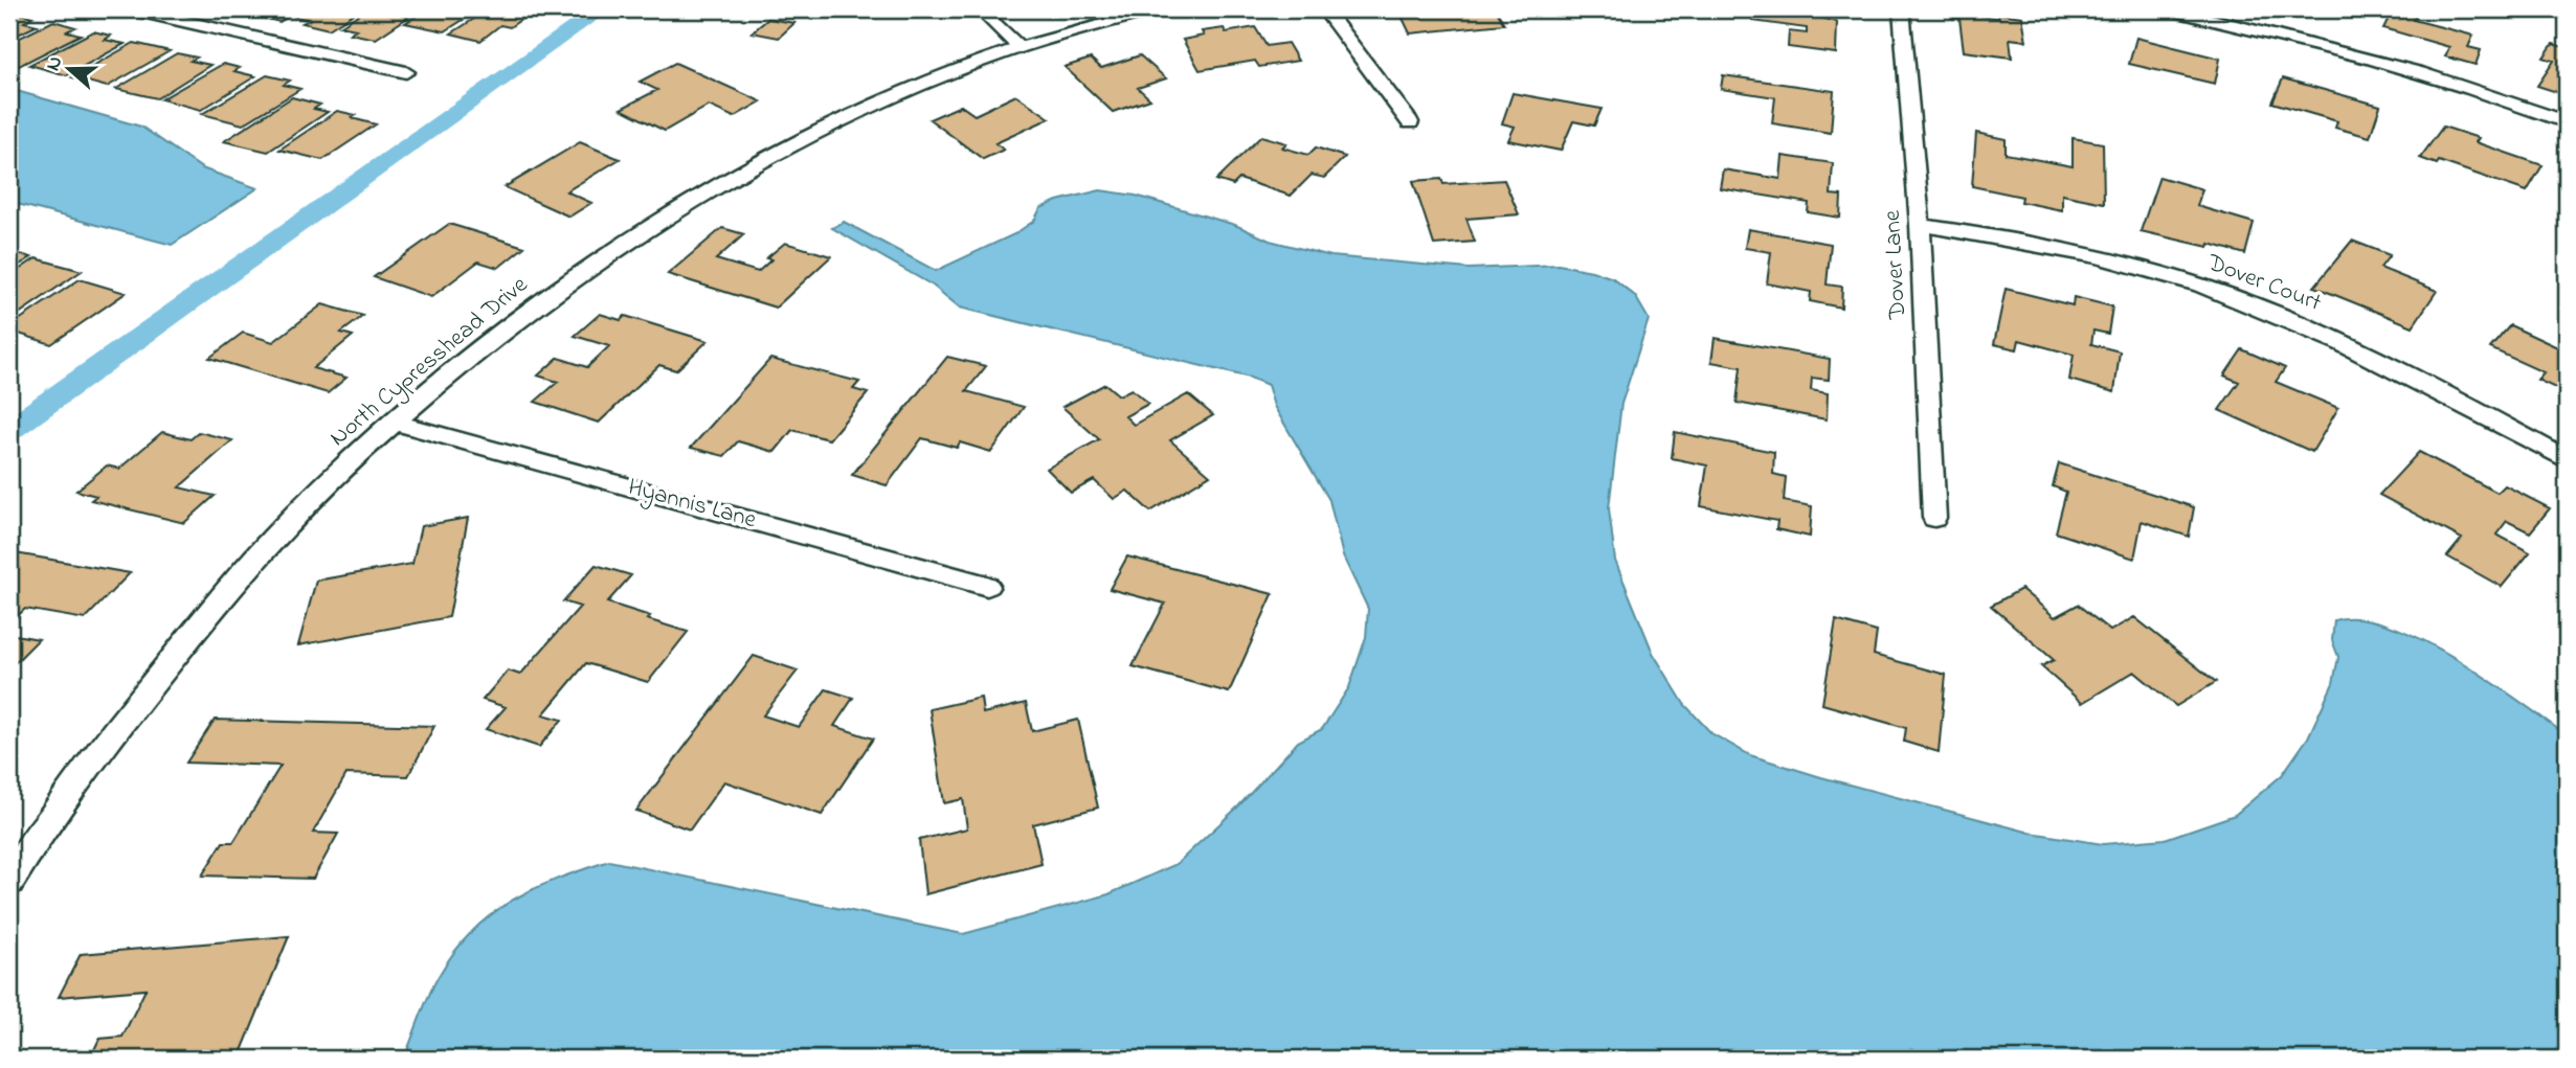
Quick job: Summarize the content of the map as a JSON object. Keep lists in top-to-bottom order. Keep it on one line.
{"streets":{"street":["Dover Lane","Dover Court","North Cypresshead Drive","Hyannis Lane"]},"crossings":[["Dover Lane","Dover Court"],["North Cypresshead Drive","Hyannis Lane"]],"north":"left"}
